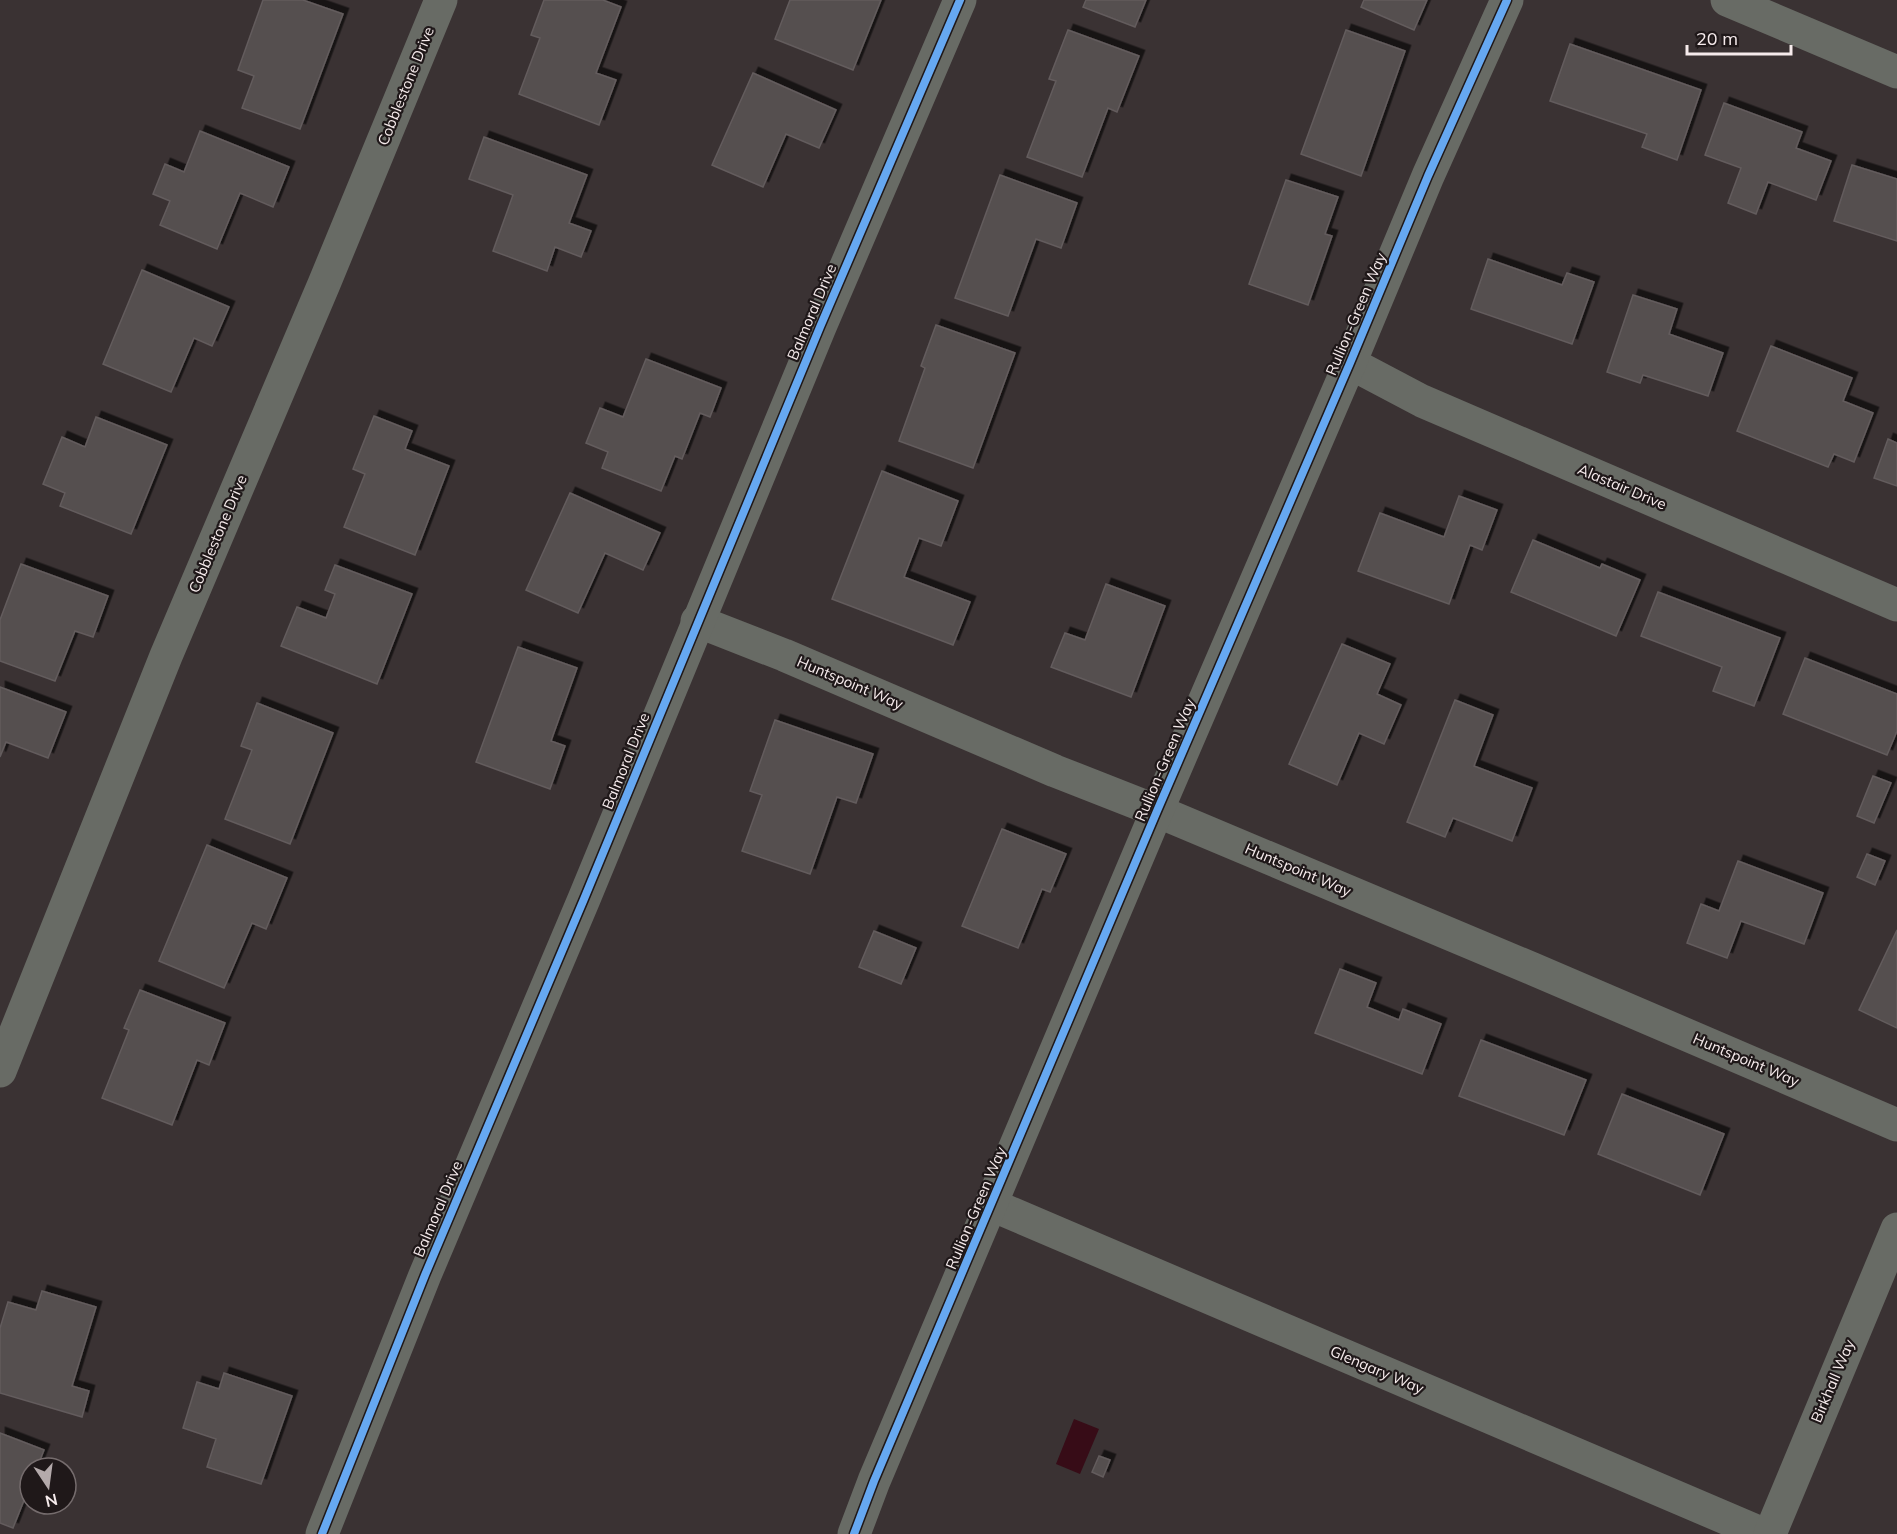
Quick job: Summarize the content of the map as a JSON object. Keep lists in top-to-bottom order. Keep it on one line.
{"streets":{"street":["Cobblestone Drive","Balmoral Drive","Rullion-Green Way","Alastair Drive","Huntspoint Way","Glengary Way","Birkhall Way"]},"crossings":[["Balmoral Drive","Huntspoint Way"],["Rullion-Green Way","Alastair Drive"],["Rullion-Green Way","Huntspoint Way"],["Rullion-Green Way","Glengary Way"]],"scale_bar":"20 m","north":"bottom"}
